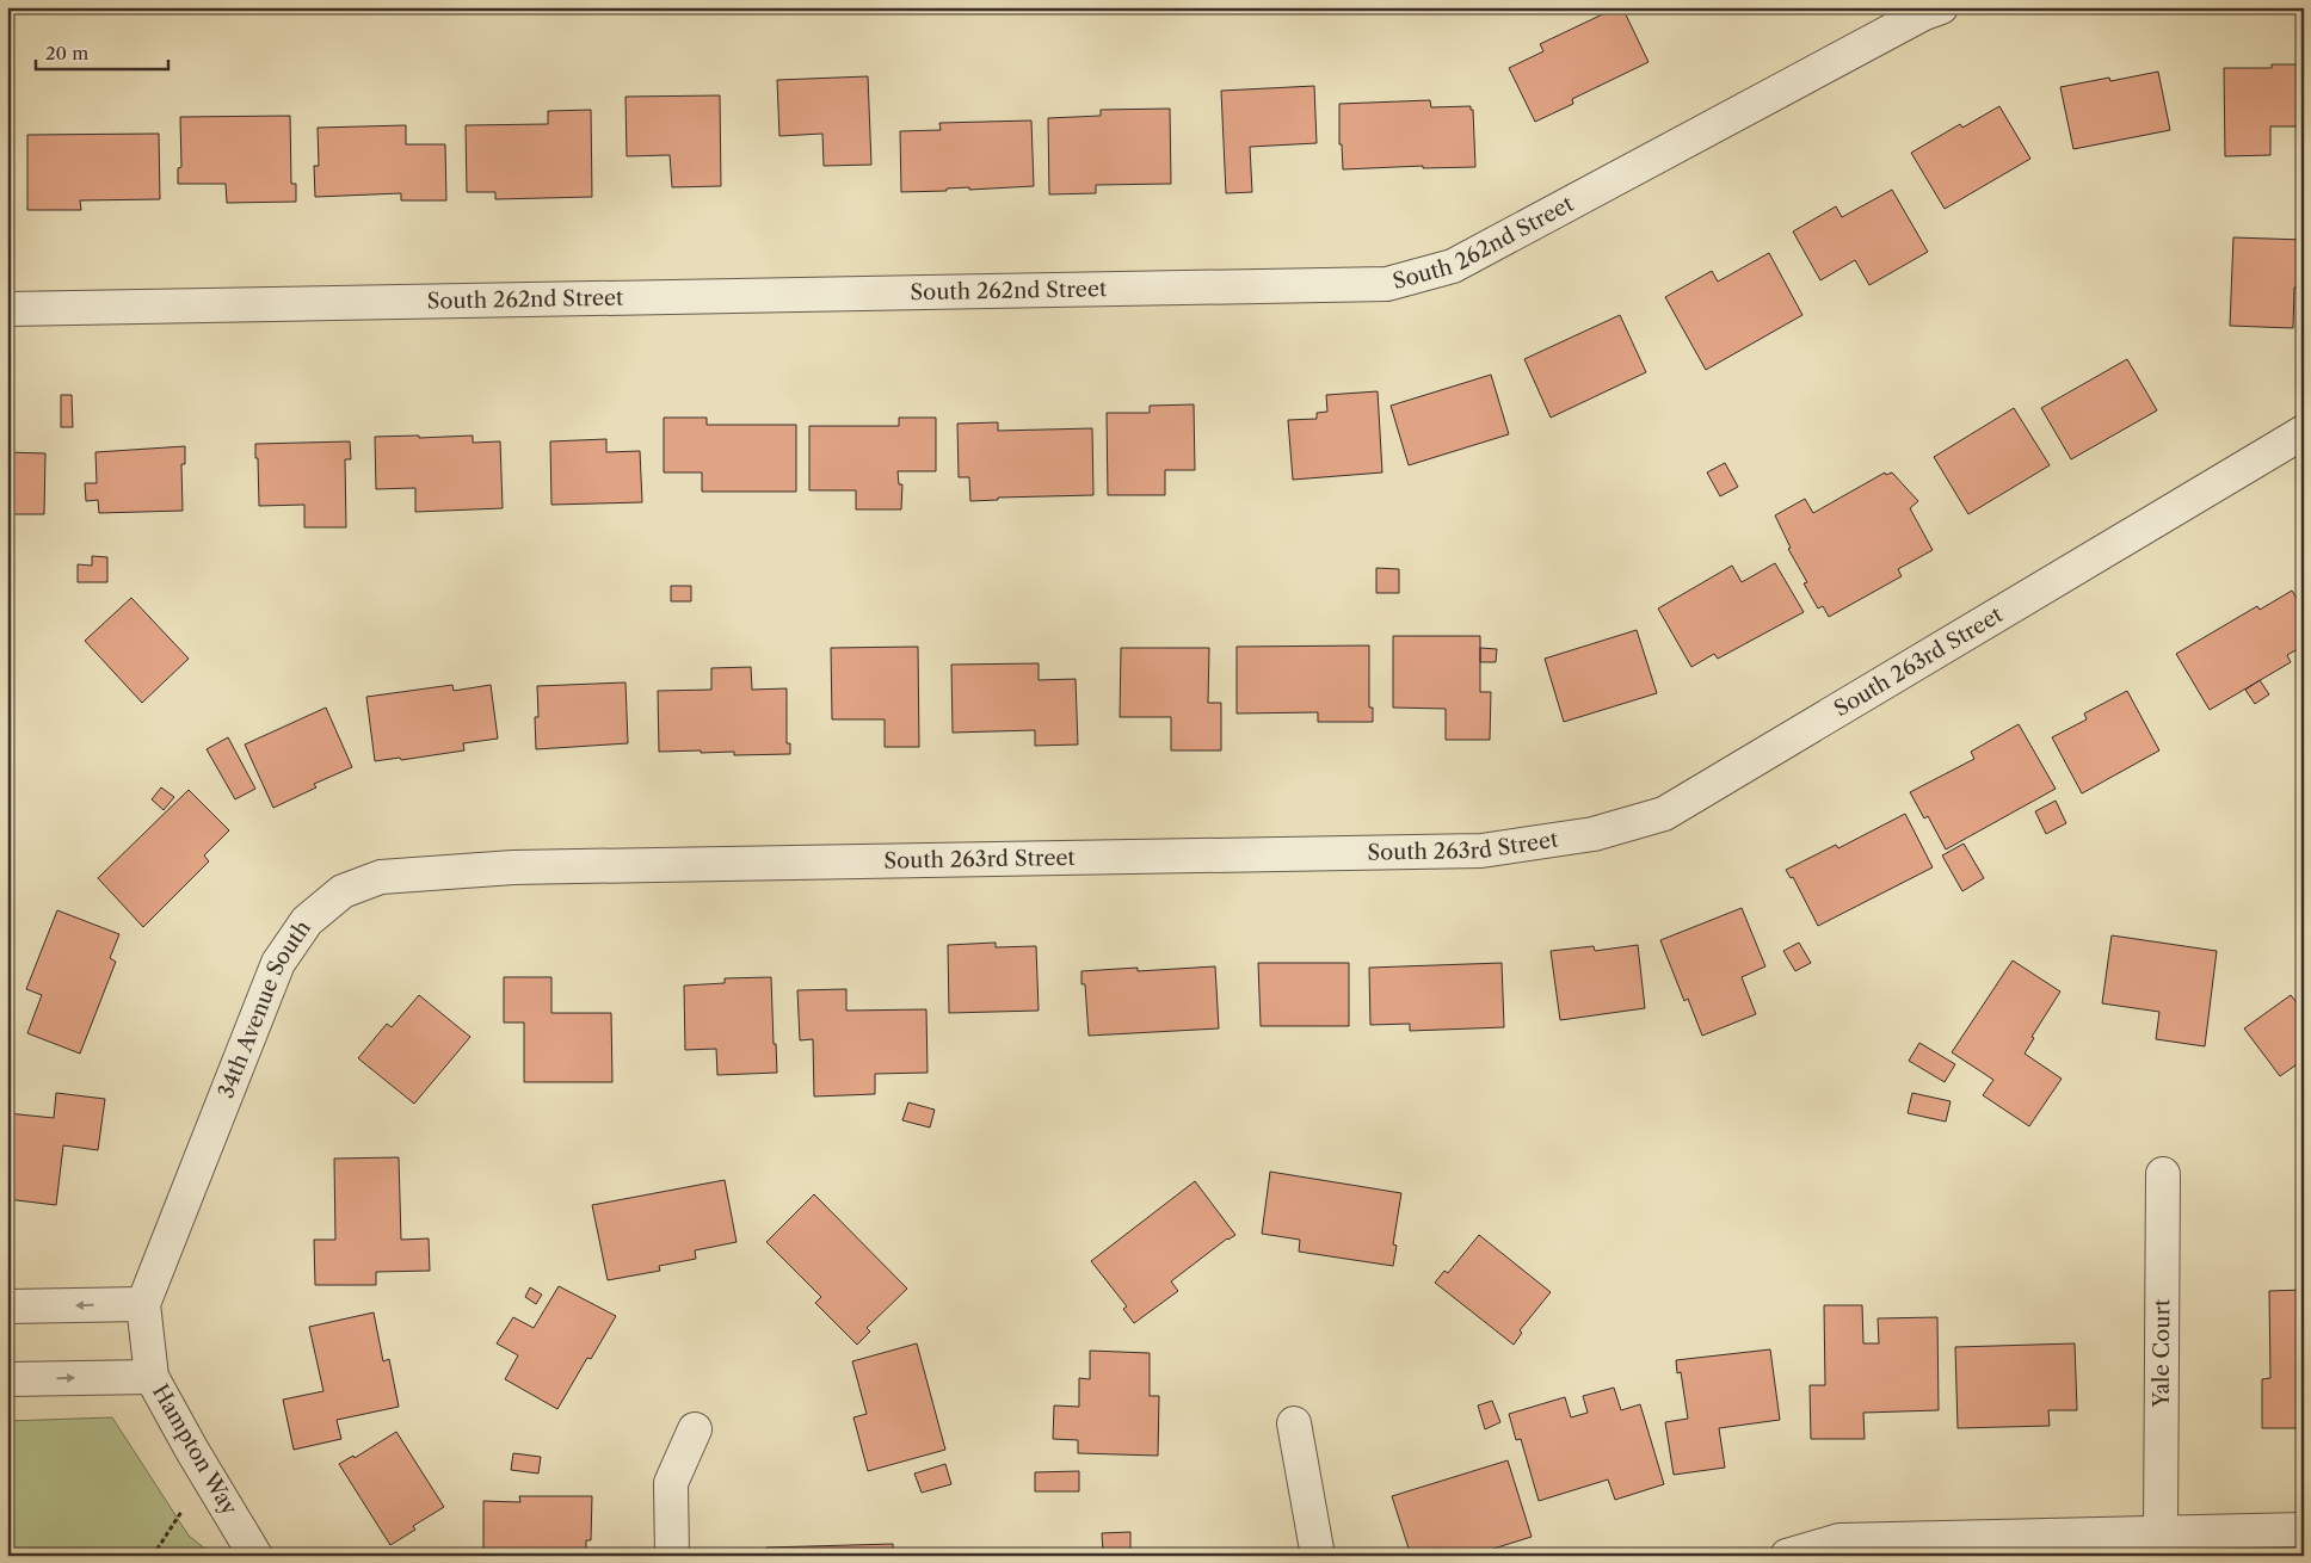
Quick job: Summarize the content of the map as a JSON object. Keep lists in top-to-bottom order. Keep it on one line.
{"streets":{"street":["South 262nd Street","South 263rd Street","34th Avenue South","Yale Court","Hampton Way"]},"crossings":[["South 263rd Street","34th Avenue South"],["34th Avenue South","Hampton Way"]],"scale_bar":"20 m"}
